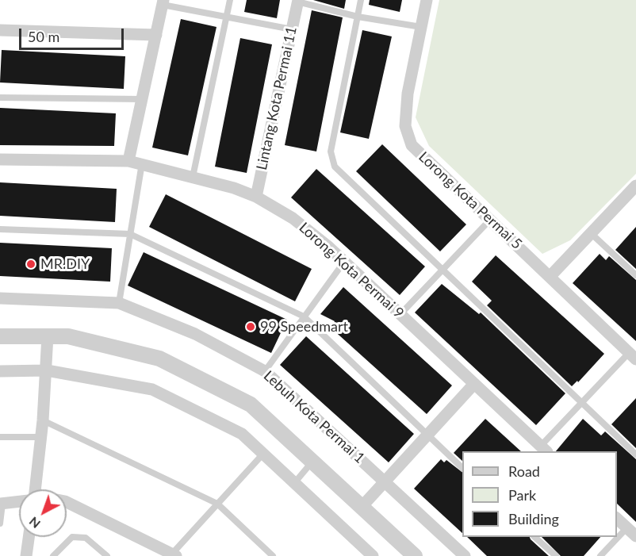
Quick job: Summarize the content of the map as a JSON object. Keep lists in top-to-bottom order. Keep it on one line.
{"streets":{"street":["Lintang Kota Permai 11","Lorong Kota Permai 5","Lorong Kota Permai 9","Lebuh Kota Permai 1"]},"crossings":[["Lintang Kota Permai 11","Lorong Kota Permai 9"]],"places":["MR.DIY","99 Speedmart"],"legend":["Road","Park","Building"],"scale_bar":"50 m","north":"bottom left"}
